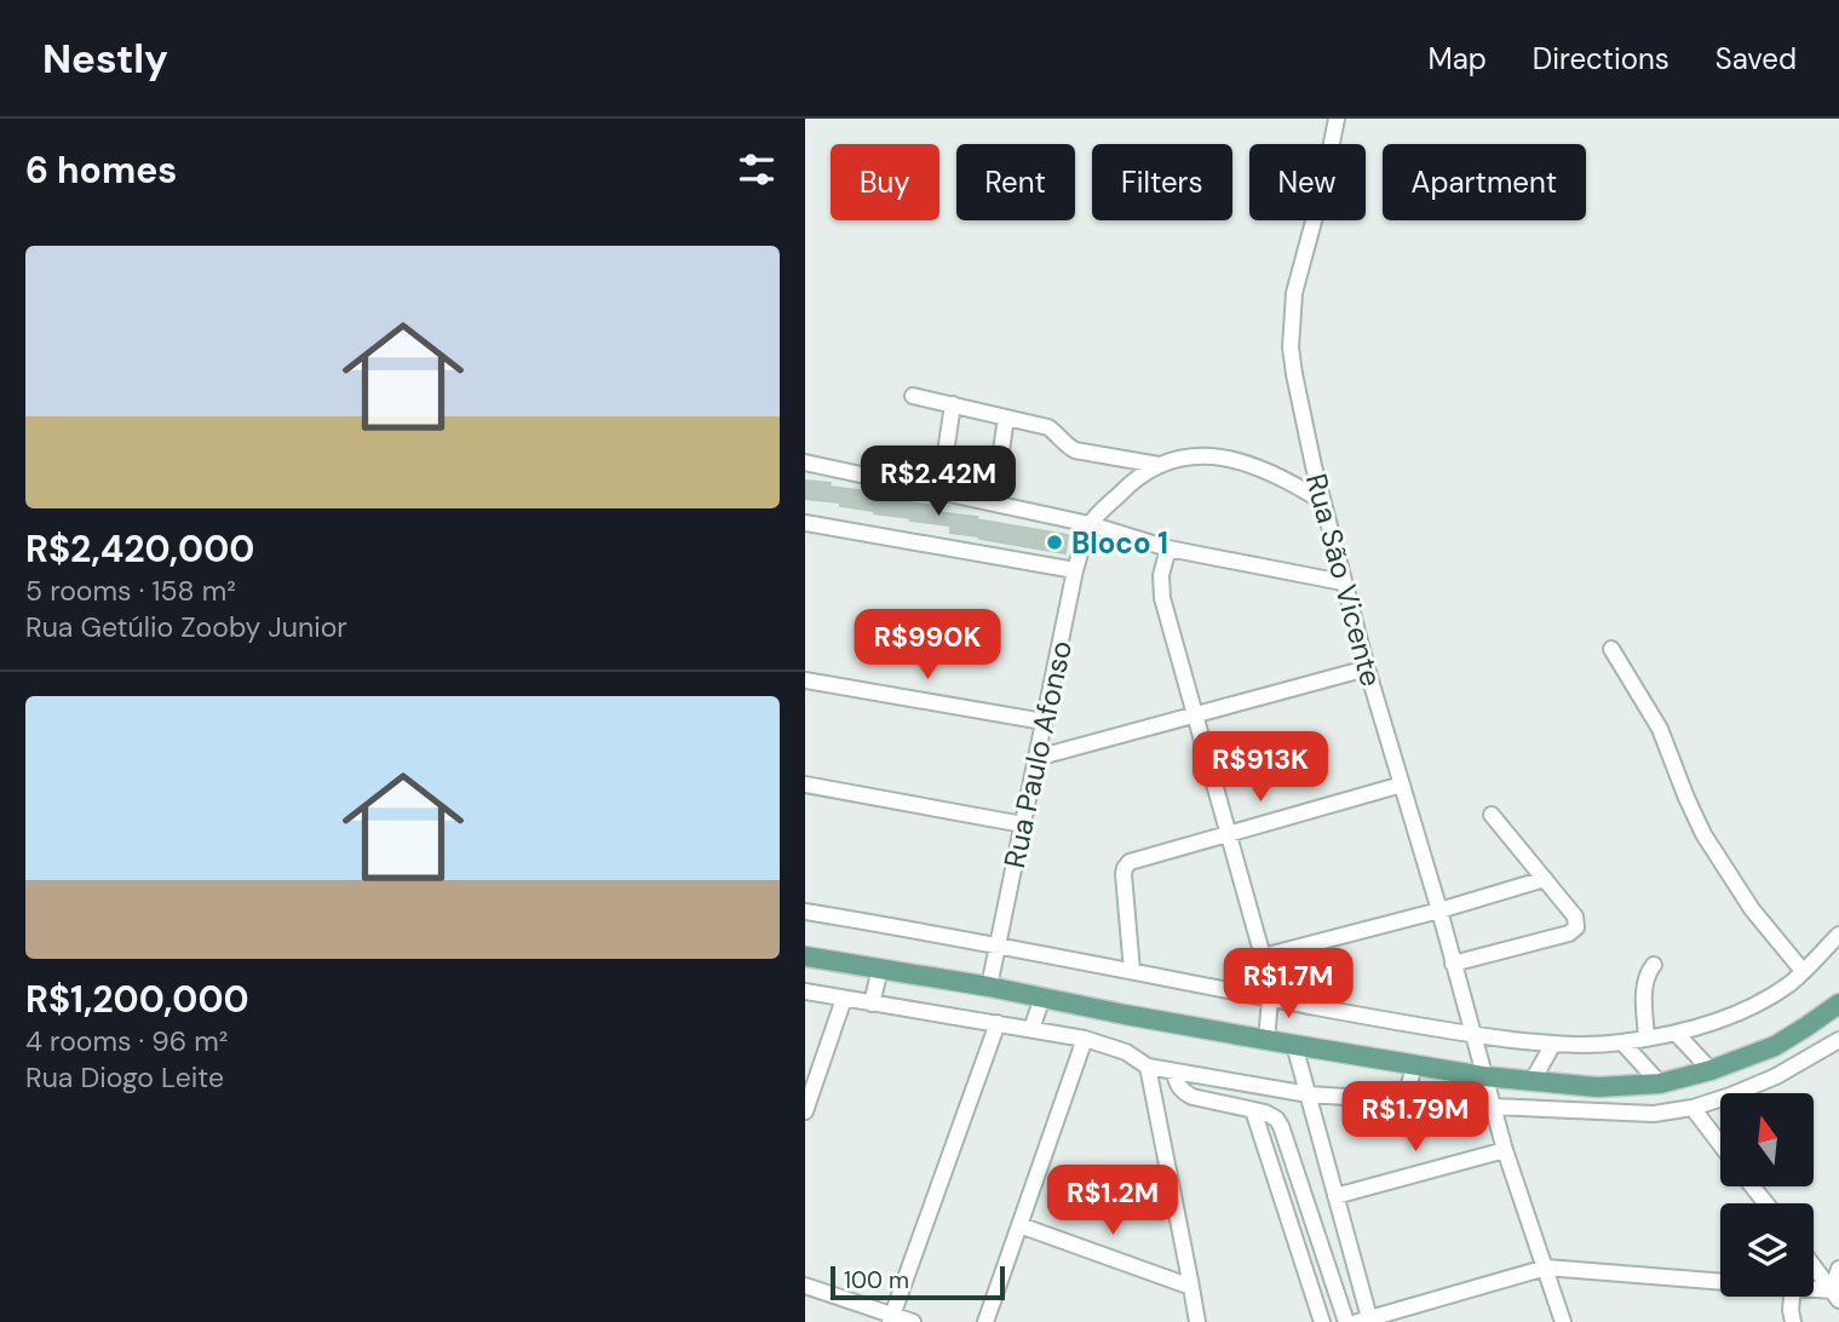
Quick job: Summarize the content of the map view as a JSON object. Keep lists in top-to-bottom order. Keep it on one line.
{"streets":{"street":["Rua São Vicente","Rua Paulo Afonso"]},"places":["Bloco 1"],"scale_bar":"100 m","north":"top","page":{"header":"Nestly","nav":["Map","Directions","Saved"],"heading":"6 homes","chip":["Buy","Rent","Filters","New","Apartment"],"list":[{"name":"R$2,420,000","note":"5 rooms · 158 m² · Rua Getúlio Zooby Junior"},{"name":"R$1,200,000","note":"4 rooms · 96 m² · Rua Diogo Leite"}],"price":["R$2.42M","R$990K","R$913K","R$1.7M","R$1.79M","R$1.2M"],"scale":"100 m"}}
